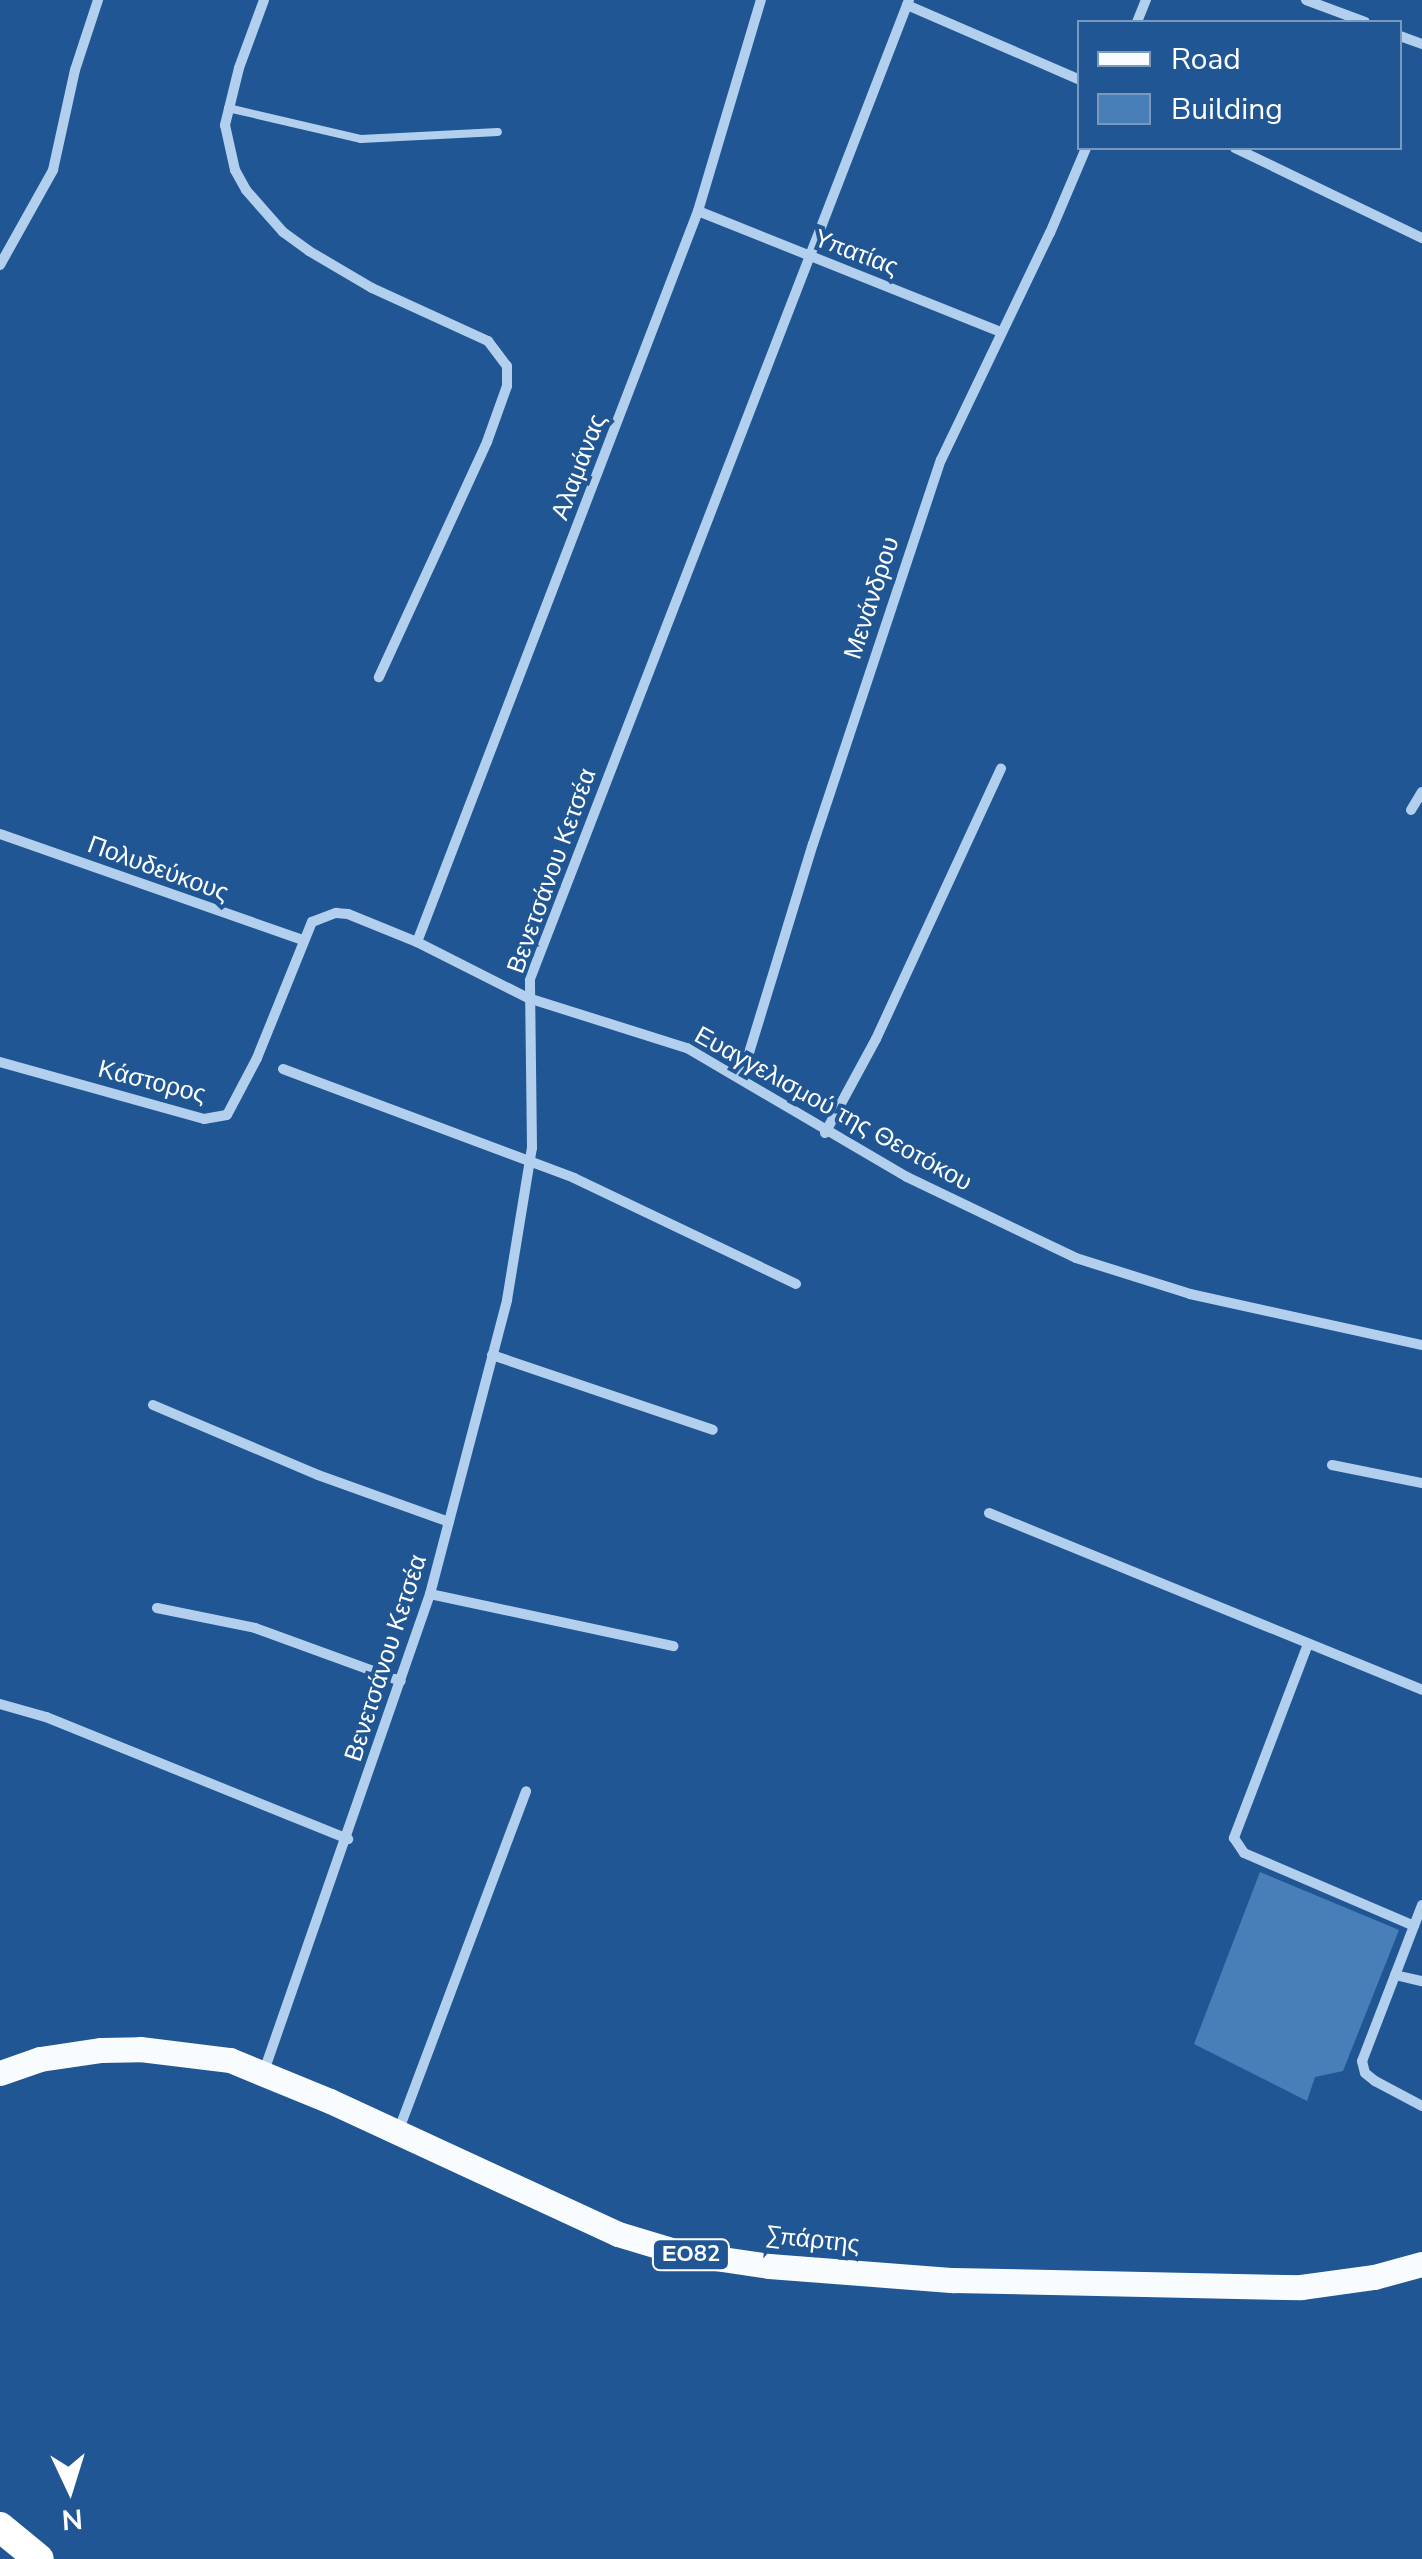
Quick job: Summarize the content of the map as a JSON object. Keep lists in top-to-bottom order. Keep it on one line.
{"streets":{"main road":["Σπάρτης","ΕΟ82"],"street":["Υπατίας","Αλαμάνας","Μενάνδρου","Πολυδεύκους","Βενετσάνου Κετσέα","Κάστορος","Ευαγγελισμού της Θεοτόκου"]},"crossings":[["Υπατίας","Αλαμάνας"],["Υπατίας","Μενάνδρου"],["Υπατίας","Βενετσάνου Κετσέα"],["Αλαμάνας","Ευαγγελισμού της Θεοτόκου"],["Μενάνδρου","Ευαγγελισμού της Θεοτόκου"],["Πολυδεύκους","Κάστορος"],["Πολυδεύκους","Ευαγγελισμού της Θεοτόκου"],["Βενετσάνου Κετσέα","Ευαγγελισμού της Θεοτόκου"],["Βενετσάνου Κετσέα","Σπάρτης"],["Κάστορος","Ευαγγελισμού της Θεοτόκου"]],"legend":["Road","Building"],"north":"bottom"}
